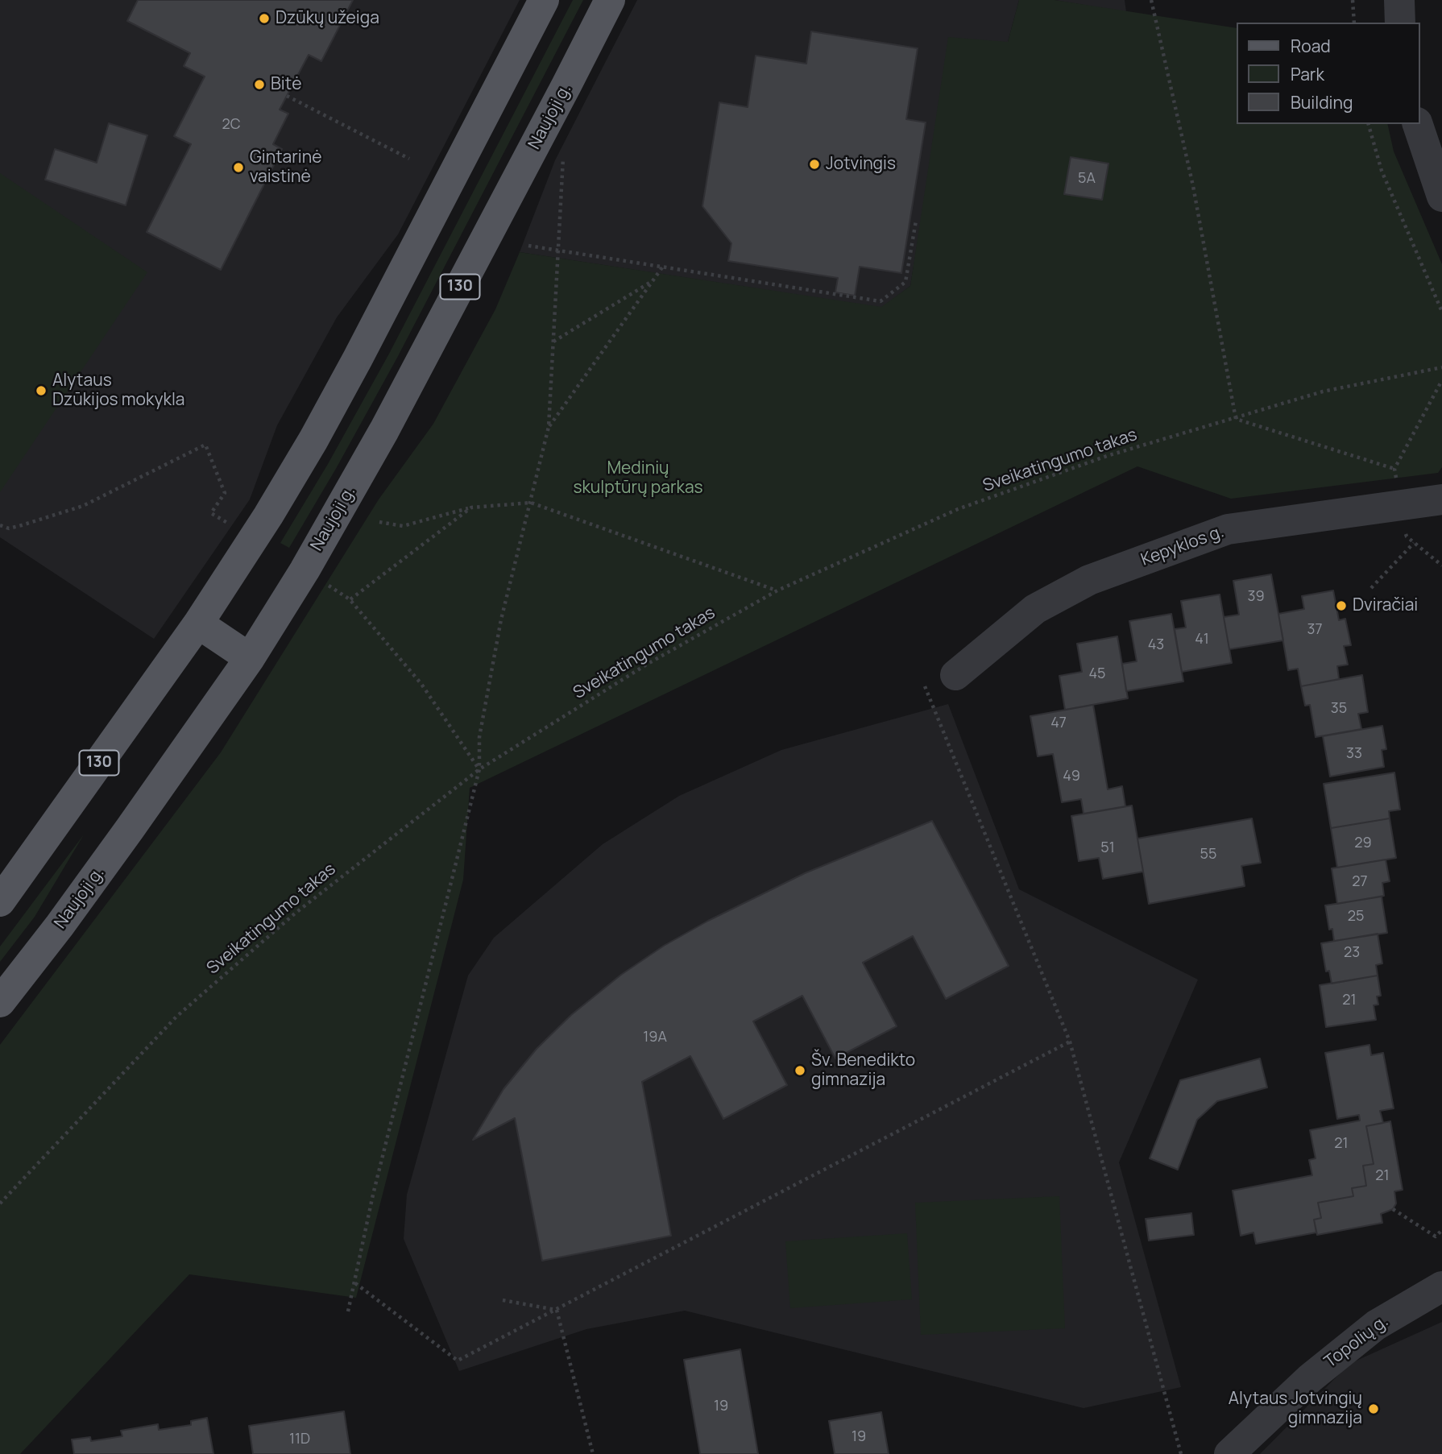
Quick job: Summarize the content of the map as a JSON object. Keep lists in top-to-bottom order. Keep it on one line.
{"streets":{"main road":["Naujoji g.","130"],"street":["Kepyklos g.","Topolių g."],"path":["Sveikatingumo takas"]},"parks":["Medinių skulptūrų parkas"],"places":["Dzūkų užeiga","Bitė","Jotvingis","Gintarinė vaistinė","Alytaus Dzūkijos mokykla","Dviračiai","Šv. Benedikto gimnazija","Alytaus Jotvingių gimnazija"],"house_numbers":["2C","5A","39","37","41","43","45","35","47","33","49","29","51","55","27","25","23","21","19A","21","21","19","19","11D"],"legend":["Road","Park","Building"]}
